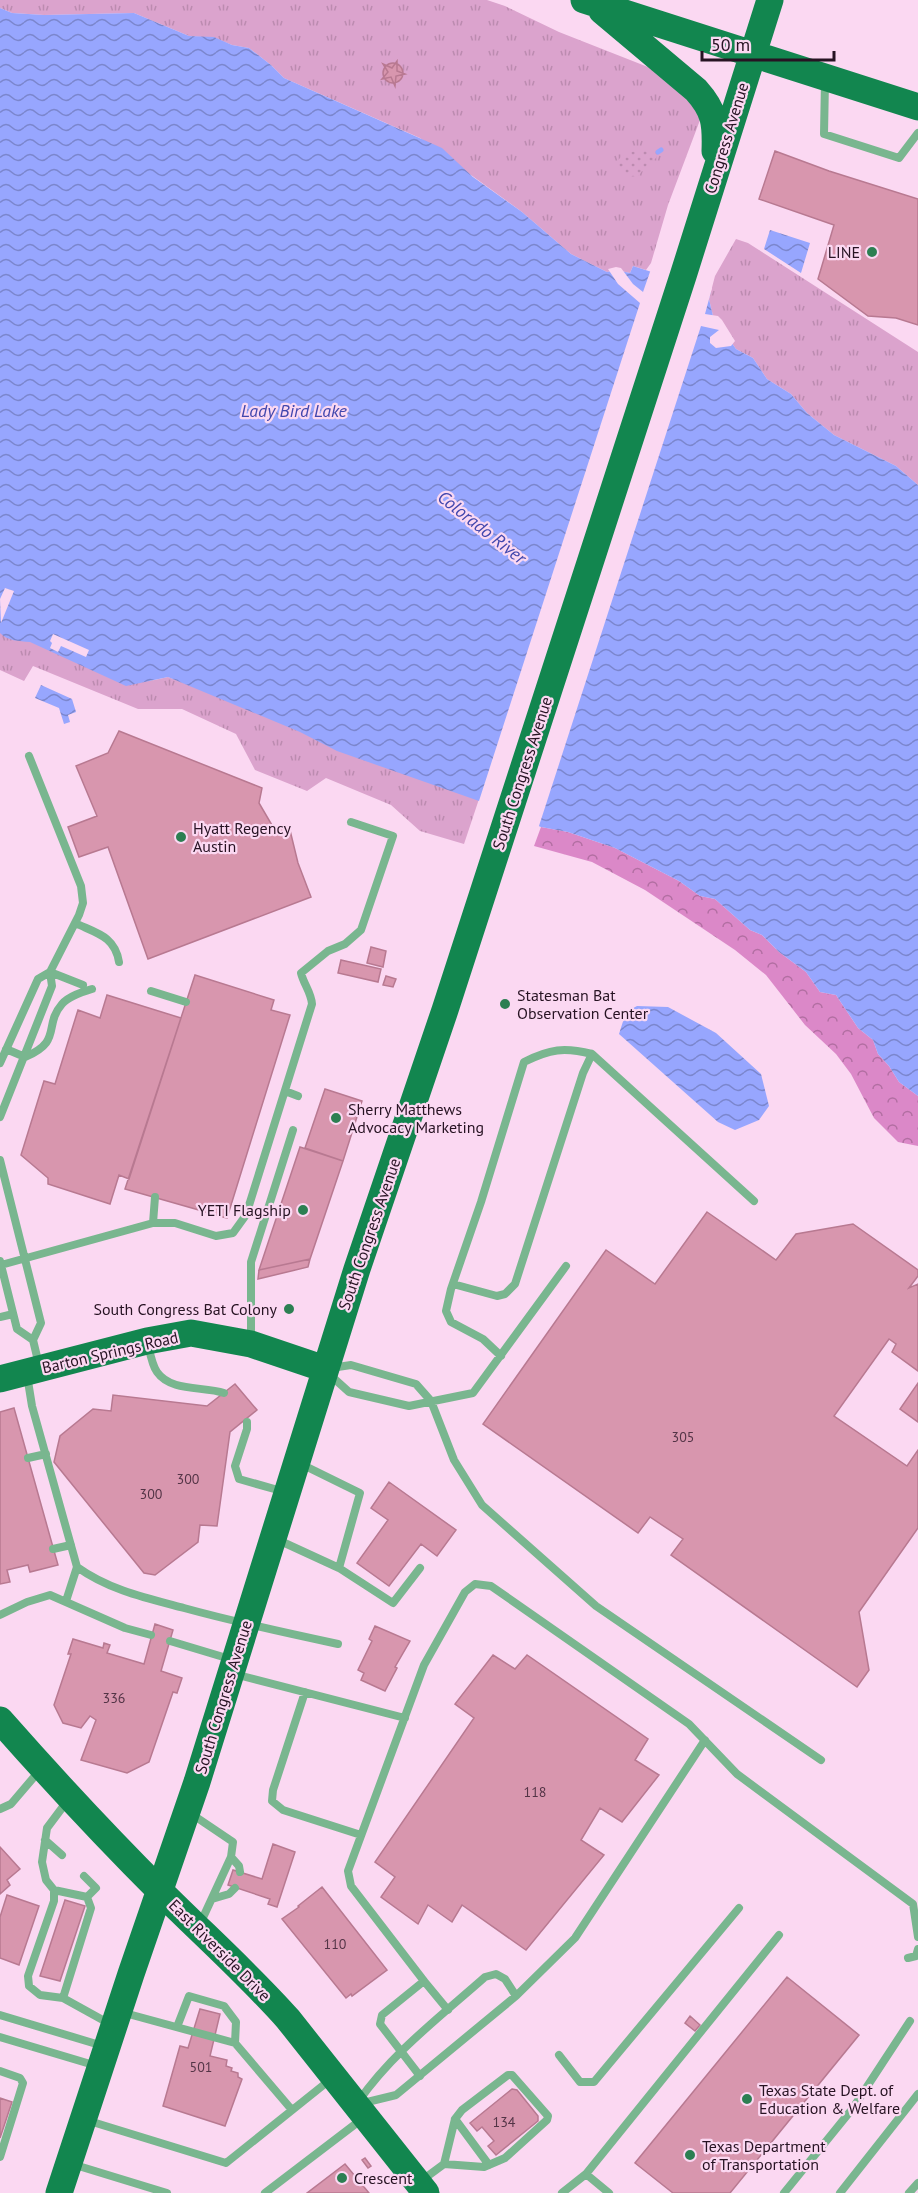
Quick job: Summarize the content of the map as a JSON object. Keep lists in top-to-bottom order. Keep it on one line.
{"streets":{"main road":["Congress Avenue","South Congress Avenue","Barton Springs Road","East Riverside Drive"]},"crossings":[["Congress Avenue","South Congress Avenue"],["South Congress Avenue","Barton Springs Road"],["South Congress Avenue","East Riverside Drive"]],"water":["Lady Bird Lake","Colorado River"],"places":["LINE","Hyatt Regency Austin","Statesman Bat Observation Center","Sherry Matthews Advocacy Marketing","YETI Flagship","South Congress Bat Colony","Texas State Dept. of Education & Welfare","Texas Department of Transportation","Crescent"],"house_numbers":["305","300","300","336","118","110","501","134"],"scale_bar":"50 m"}
